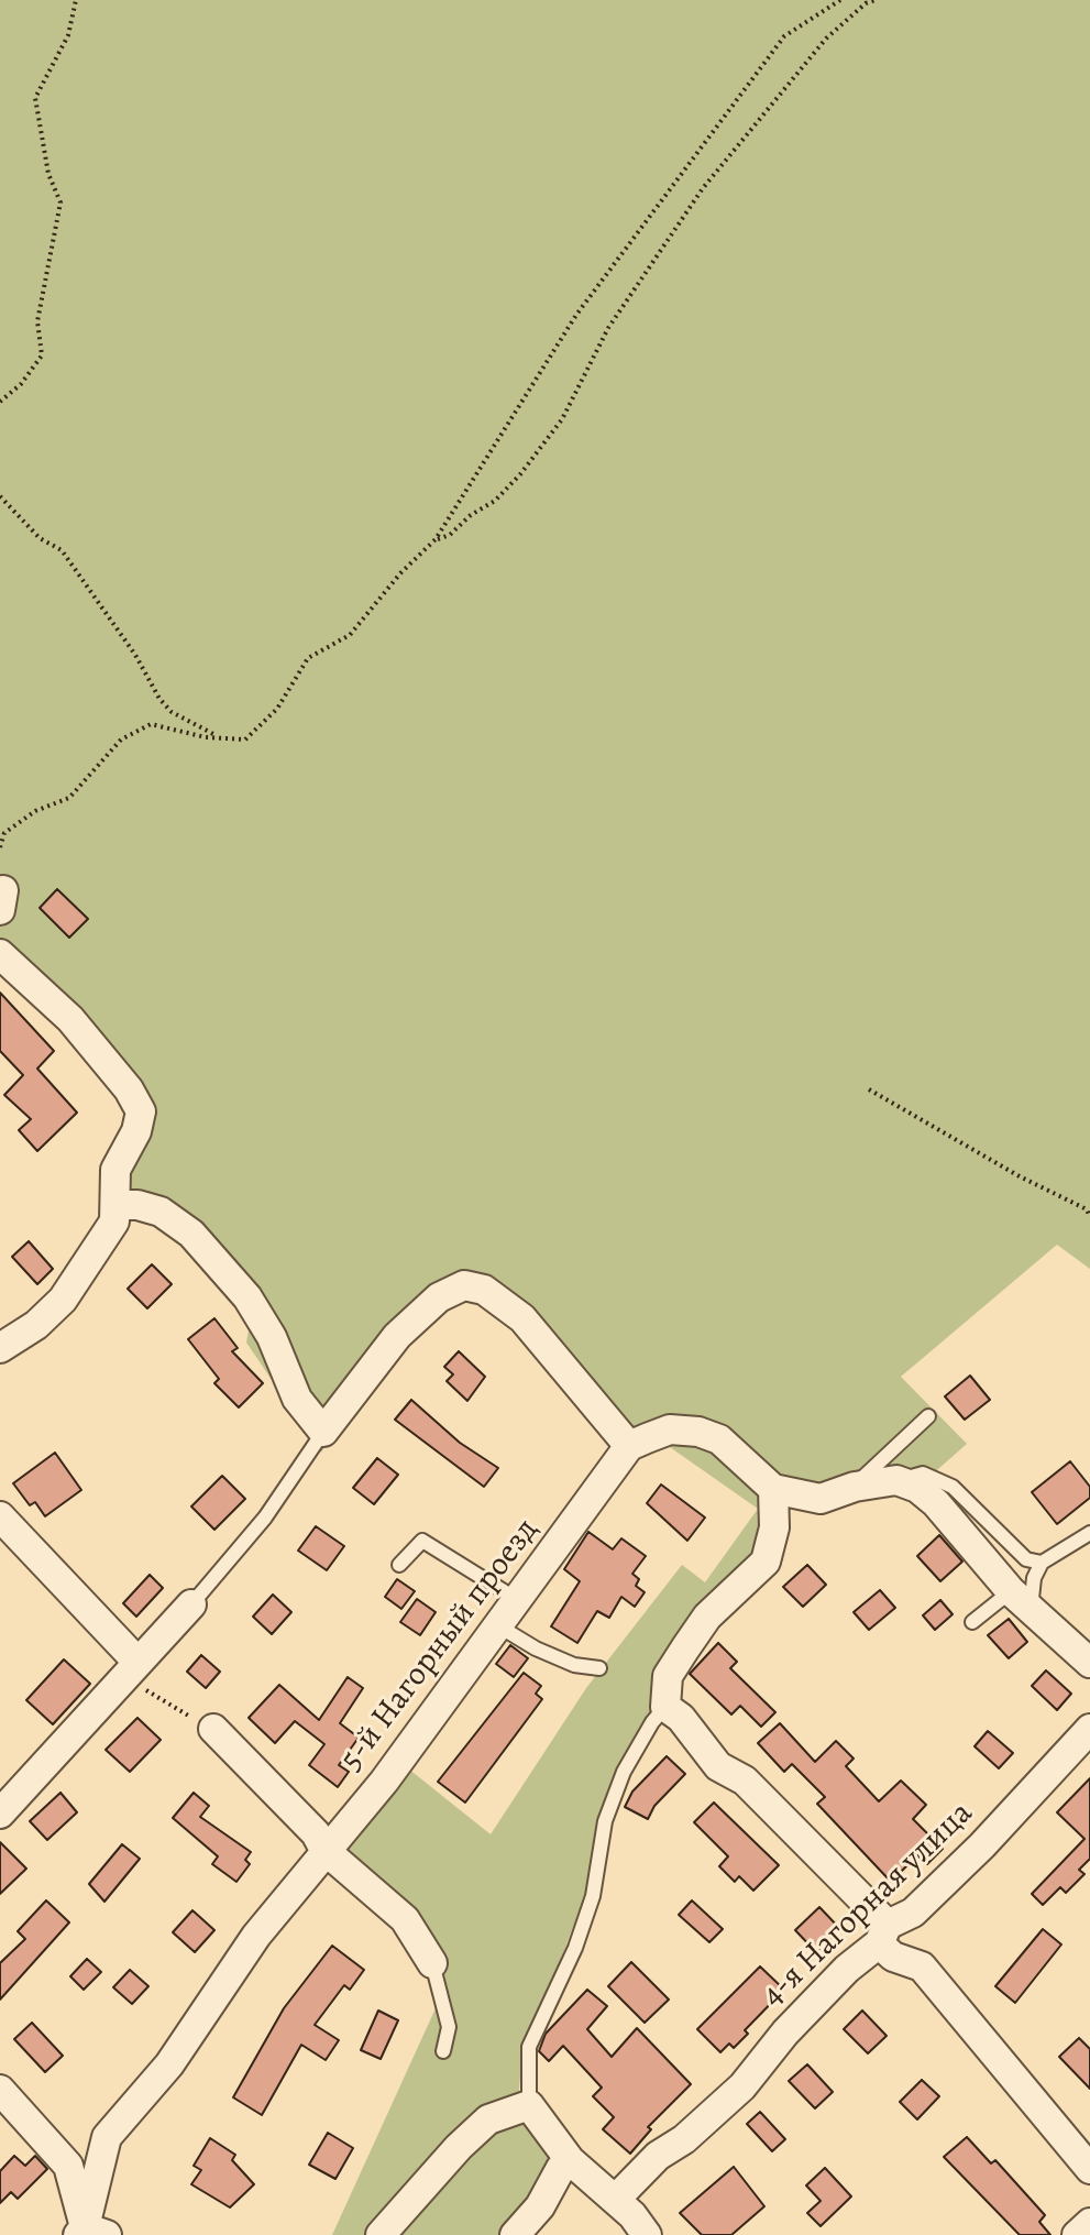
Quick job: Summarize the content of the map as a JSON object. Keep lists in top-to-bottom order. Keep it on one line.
{"streets":{"street":["5-й Нагорный проезд","4-я Нагорная улица"]}}
